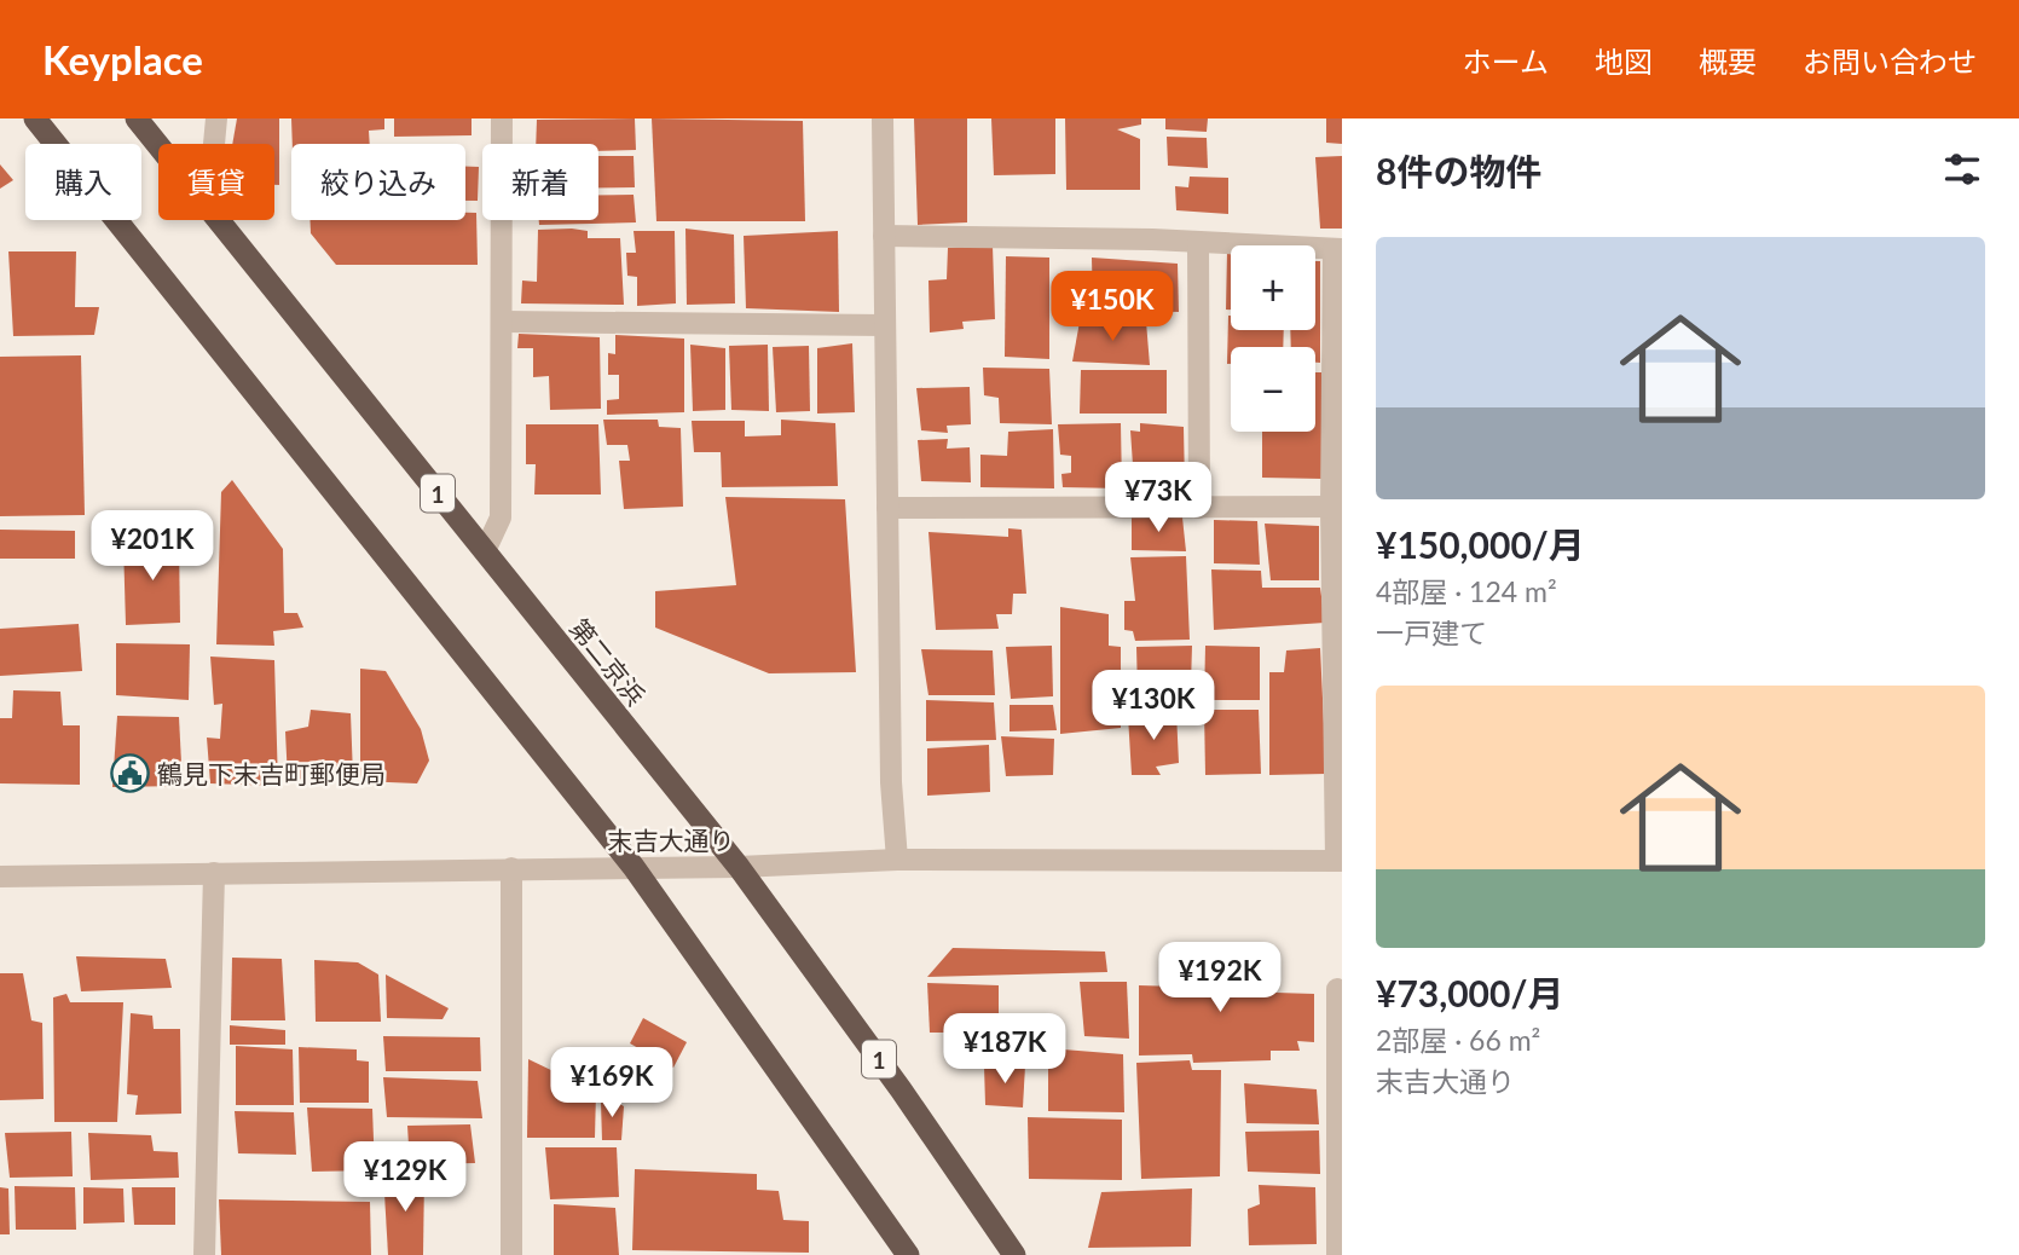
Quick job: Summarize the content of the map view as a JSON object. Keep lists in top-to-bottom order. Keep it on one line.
{"streets":{"highway":["1","第二京浜"],"street":["末吉大通り"]},"crossings":[["第二京浜","末吉大通り"]],"places":{"public building":["鶴見下末吉町郵便局"]},"page":{"header":"Keyplace","nav":["ホーム","地図","概要","お問い合わせ"],"heading":"8件の物件","chip":["購入","賃貸","絞り込み","新着"],"list":[{"name":"¥150,000/月","note":"4部屋 · 124 m² · 一戸建て"},{"name":"¥73,000/月","note":"2部屋 · 66 m² · 末吉大通り"}],"map_buttons":["+","−"],"price":["¥150K","¥73K","¥201K","¥130K","¥192K","¥187K","¥169K","¥129K"]}}
